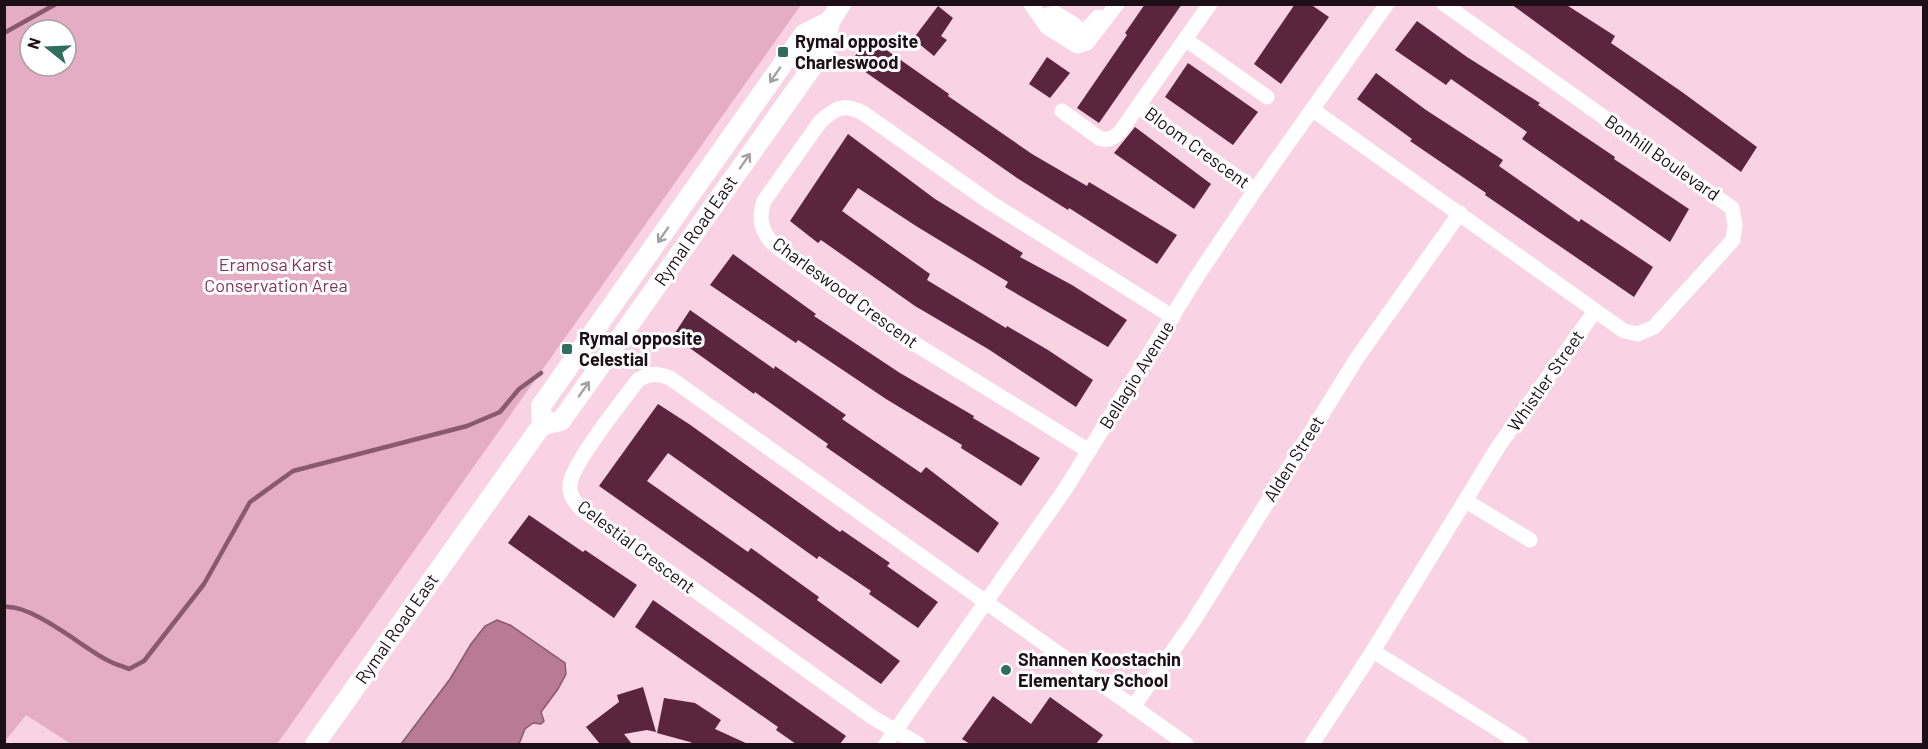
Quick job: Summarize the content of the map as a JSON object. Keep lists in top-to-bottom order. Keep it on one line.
{"streets":{"main road":["Rymal Road East"],"street":["Bloom Crescent","Bonhill Boulevard","Charleswood Crescent","Bellagio Avenue","Whistler Street","Alden Street","Celestial Crescent"]},"crossings":[["Bloom Crescent","Bellagio Avenue"],["Bonhill Boulevard","Whistler Street"],["Charleswood Crescent","Bellagio Avenue"],["Bellagio Avenue","Whistler Street"],["Bellagio Avenue","Celestial Crescent"],["Whistler Street","Alden Street"]],"parks":["Eramosa Karst Conservation Area"],"places":{"transit":["Rymal opposite Charleswood","Rymal opposite Celestial"],"other":["Shannen Koostachin Elementary School"]},"north":"left"}
